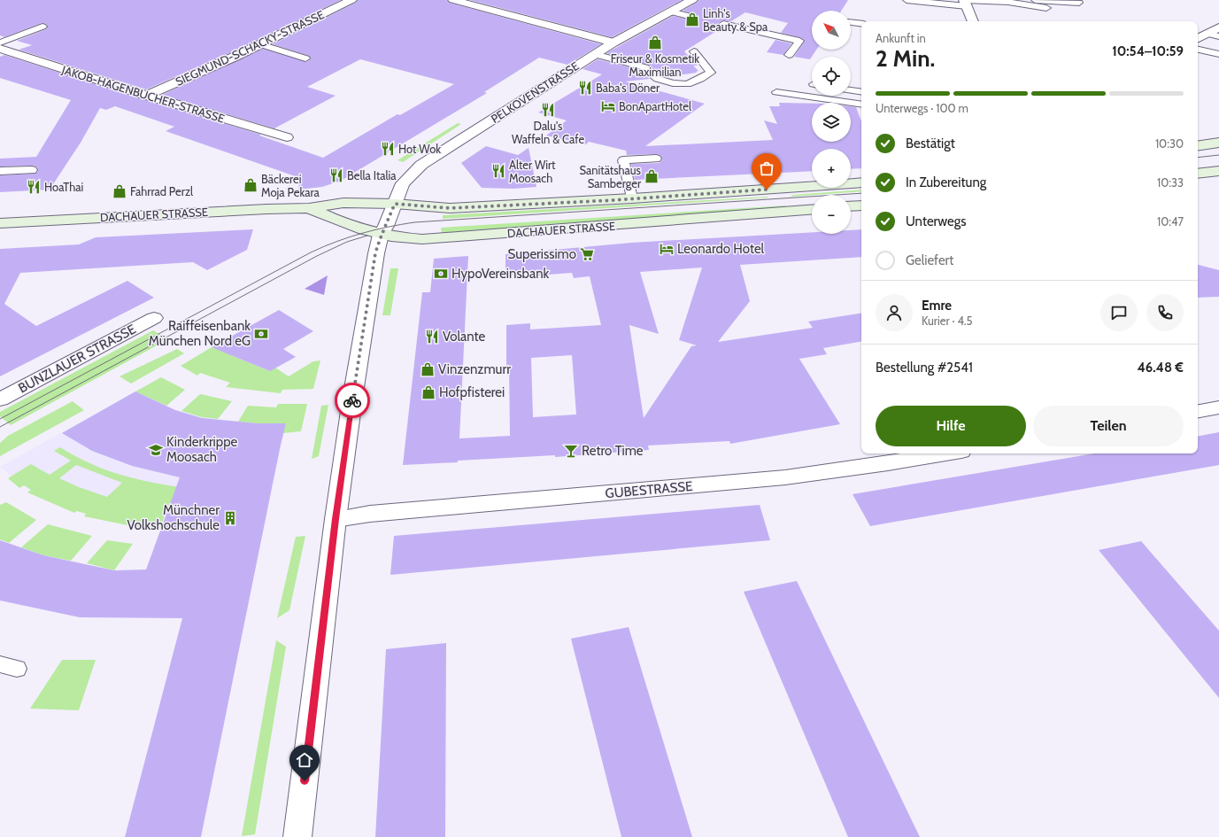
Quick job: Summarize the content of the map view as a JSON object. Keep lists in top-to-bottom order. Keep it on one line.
{"streets":{"main road":["DACHAUER STRASSE"],"street":["SIEGMUND-SCHACKY-STRASSE","PELKOVENSTRASSE","JAKOB-HAGENBUCHER-STRASSE","BUNZLAUER STRASSE","GUBESTRASSE"]},"crossings":[["SIEGMUND-SCHACKY-STRASSE","JAKOB-HAGENBUCHER-STRASSE"],["PELKOVENSTRASSE","DACHAUER STRASSE"],["PELKOVENSTRASSE","GUBESTRASSE"]],"places":{"shop":["Linh's Beauty & Spa","Friseur & Kosmetik Maximilian","Sanitätshaus Samberger","Bäckerei Moja Pekara","Fahrrad Perzl","Vinzenzmurr","Hofpfisterei"],"restaurant":["Baba's Döner","Dalu's Waffeln & Cafe","Hot Wok","Alter Wirt Moosach","Bella Italia","HoaThai","Volante"],"hotel":["BonApartHotel","Leonardo Hotel"],"supermarket":["Superissimo"],"bank":["HypoVereinsbank","Raiffeisenbank München Nord eG"],"school or university":["Kinderkrippe Moosach"],"bar":["Retro Time"],"building":["Münchner Volkshochschule"]},"north":"top left","page":{"map_buttons":["+","−"],"heading":["2 Min.","Ankunft in","10:54–10:59"],"panel":["Emre","Kurier · 4.5","Bestellung #2541","46.48 €"],"bar":"Unterwegs · 100 m","list":[["Bestätigt","10:30"],["In Zubereitung","10:33"],["Unterwegs","10:47"],"Geliefert"],"buttons":["Hilfe","Teilen"]}}
